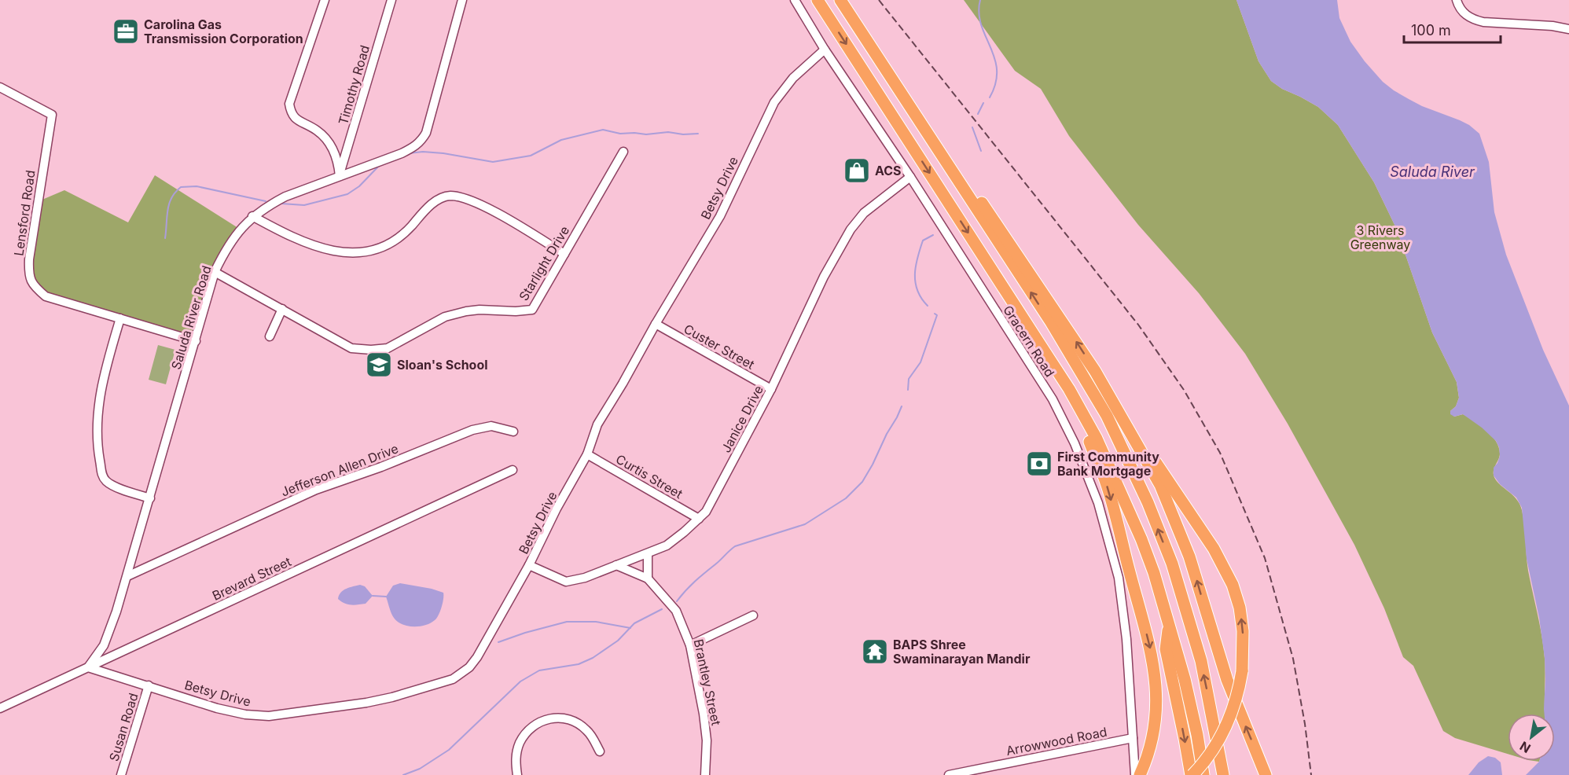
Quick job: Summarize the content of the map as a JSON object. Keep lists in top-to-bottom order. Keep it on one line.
{"streets":{"street":["Timothy Road","Betsy Drive","Lensford Road","Starlight Drive","Saluda River Road","Gracern Road","Custer Street","Janice Drive","Jefferson Allen Drive","Curtis Street","Brevard Street","Brantley Street","Susan Road","Arrowwood Road"]},"crossings":[["Timothy Road","Saluda River Road"],["Betsy Drive","Saluda River Road"],["Betsy Drive","Gracern Road"],["Betsy Drive","Custer Street"],["Betsy Drive","Janice Drive"],["Betsy Drive","Curtis Street"],["Betsy Drive","Brevard Street"],["Betsy Drive","Susan Road"],["Lensford Road","Saluda River Road"],["Starlight Drive","Saluda River Road"],["Saluda River Road","Jefferson Allen Drive"],["Saluda River Road","Brevard Street"],["Gracern Road","Janice Drive"],["Gracern Road","Arrowwood Road"],["Custer Street","Janice Drive"],["Janice Drive","Curtis Street"],["Janice Drive","Brantley Street"]],"water":["Saluda River"],"parks":["3 Rivers Greenway"],"places":{"office":["Carolina Gas Transmission Corporation"],"shop":["ACS"],"school or university":["Sloan's School"],"bank":["First Community Bank Mortgage"],"temple":["BAPS Shree Swaminarayan Mandir"]},"scale_bar":"100 m","north":"bottom left"}
